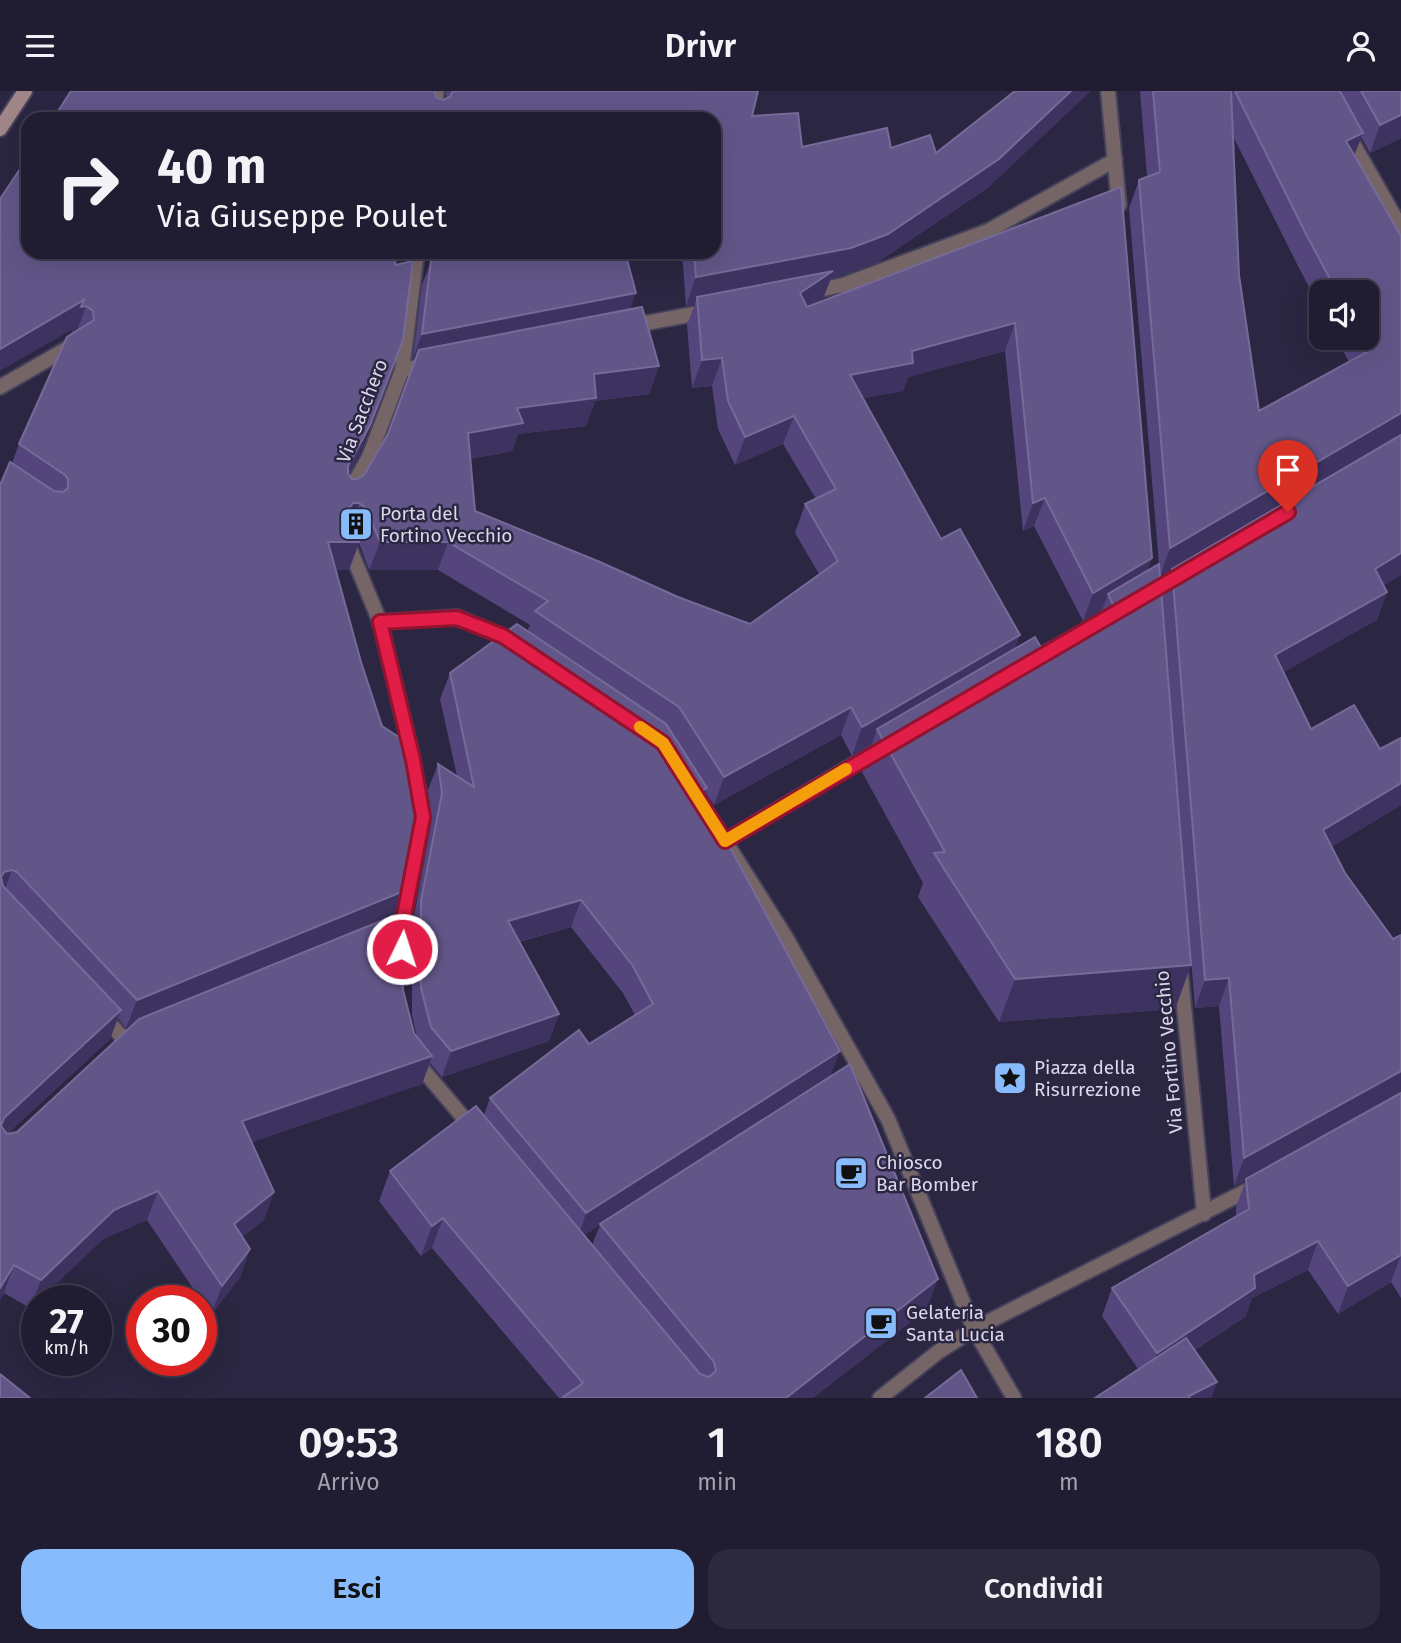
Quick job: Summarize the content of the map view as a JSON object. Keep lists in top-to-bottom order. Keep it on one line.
{"streets":{"street":["Via Sacchero","Via Fortino Vecchio"]},"places":{"building":["Porta del Fortino Vecchio"],"place":["Piazza della Risurrezione"],"cafe":["Chiosco Bar Bomber","Gelateria Santa Lucia"]},"page":{"header":"Drivr","turn":["40 m","Via Giuseppe Poulet"],"speed":"27 km/h","limit":"30","eta":["09:53","Arrivo","1","min","180","m"],"buttons":["Esci","Condividi"]}}
